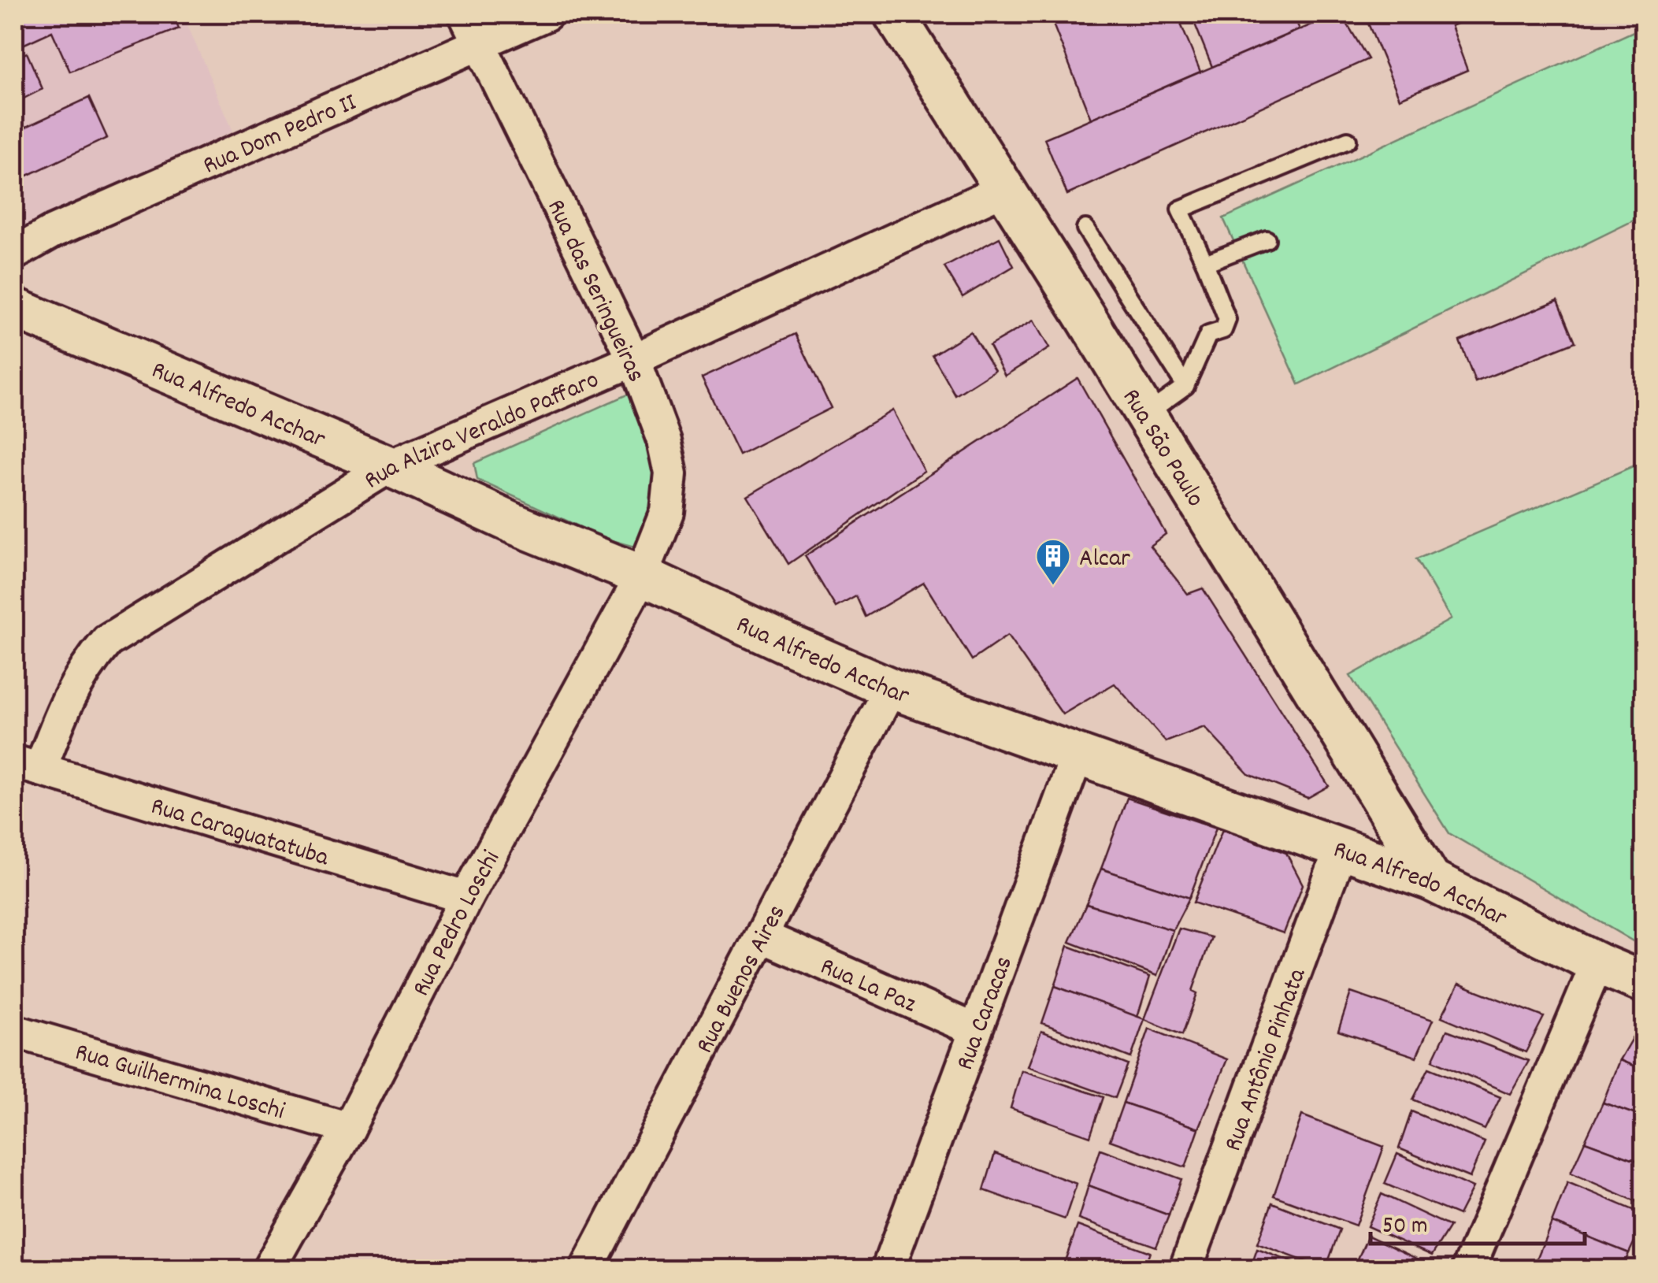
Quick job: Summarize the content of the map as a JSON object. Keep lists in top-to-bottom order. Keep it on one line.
{"streets":{"street":["Rua Dom Pedro II","Rua das Seringueiras","Rua Alfredo Acchar","Rua Alzira Veraldo Paffaro","Rua São Paulo","Rua Caraguatatuba","Rua Pedro Loschi","Rua Buenos Aires","Rua La Paz","Rua Caracas","Rua Antônio Pinhata","Rua Guilhermina Loschi"]},"crossings":[["Rua Dom Pedro II","Rua das Seringueiras"],["Rua das Seringueiras","Rua Alfredo Acchar"],["Rua das Seringueiras","Rua Alzira Veraldo Paffaro"],["Rua das Seringueiras","Rua Pedro Loschi"],["Rua Alfredo Acchar","Rua Alzira Veraldo Paffaro"],["Rua Alfredo Acchar","Rua São Paulo"],["Rua Alfredo Acchar","Rua Pedro Loschi"],["Rua Alfredo Acchar","Rua Buenos Aires"],["Rua Alfredo Acchar","Rua Caracas"],["Rua Alfredo Acchar","Rua Antônio Pinhata"],["Rua Alzira Veraldo Paffaro","Rua São Paulo"],["Rua Alzira Veraldo Paffaro","Rua Caraguatatuba"],["Rua Caraguatatuba","Rua Pedro Loschi"],["Rua Pedro Loschi","Rua Guilhermina Loschi"],["Rua Buenos Aires","Rua La Paz"],["Rua La Paz","Rua Caracas"]],"places":{"building":["Alcar"]},"scale_bar":"50 m"}
